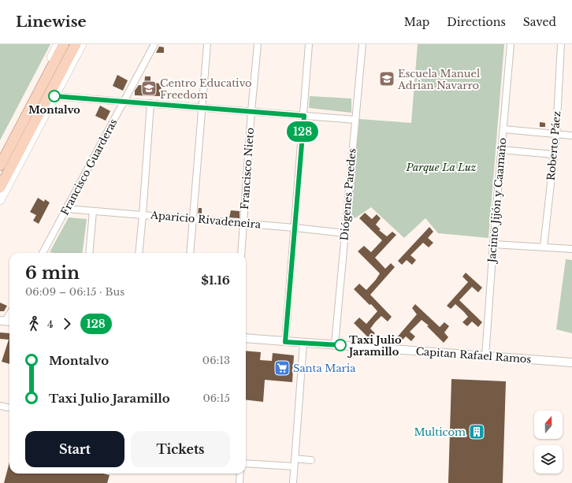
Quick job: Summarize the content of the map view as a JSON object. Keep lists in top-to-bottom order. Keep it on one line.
{"streets":{"street":["Roberto Páez","Francisco Guarderas","Francisco Nieto","Diógenes Paredes","Jacinto Jijón y Caamaño","Aparicio Rivadeneira","Capitan Rafael Ramos"]},"crossings":[["Francisco Guarderas","Aparicio Rivadeneira"],["Francisco Nieto","Aparicio Rivadeneira"],["Diógenes Paredes","Aparicio Rivadeneira"],["Diógenes Paredes","Capitan Rafael Ramos"],["Jacinto Jijón y Caamaño","Capitan Rafael Ramos"]],"parks":["Parque La Luz"],"places":{"school or university":["Escuela Manuel Adrian Navarro","Centro Educativo Freedom"],"other":["Montalvo","Taxi Julio Jaramillo"],"supermarket":["Santa Maria"],"building":["Multicom"]},"lines":["bus line 128"],"north":"top","page":{"header":"Linewise","nav":["Map","Directions","Saved"],"on_map":"128","heading":["6 min","06:09 – 06:15 · Bus","$1.16"],"legs":["4","128"],"list":[{"name":"Montalvo","value":"06:13"},{"name":"Taxi Julio Jaramillo","value":"06:15"}],"buttons":["Start","Tickets"]}}
